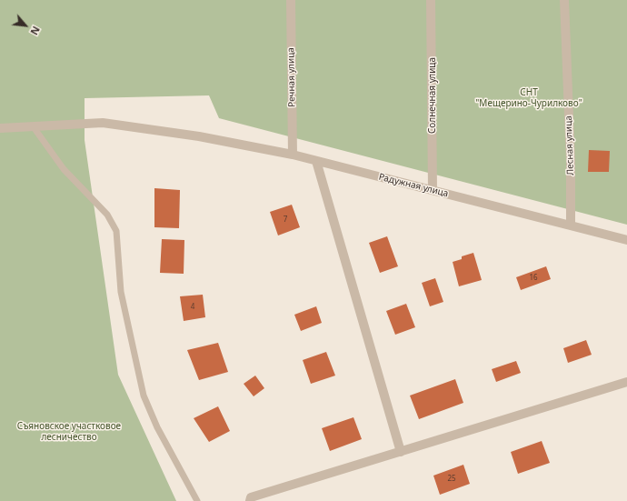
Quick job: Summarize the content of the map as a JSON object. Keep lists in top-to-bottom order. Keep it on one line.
{"streets":{"street":["Речная улица","Солнечная улица","Лесная улица","Радужная улица"]},"crossings":[["Речная улица","Радужная улица"],["Солнечная улица","Радужная улица"],["Лесная улица","Радужная улица"]],"parks":["СНТ \"Мещерино-Чурилково\"","Съяновское участковое лесничество"],"house_numbers":["7","16","4","25"],"north":"bottom right"}
